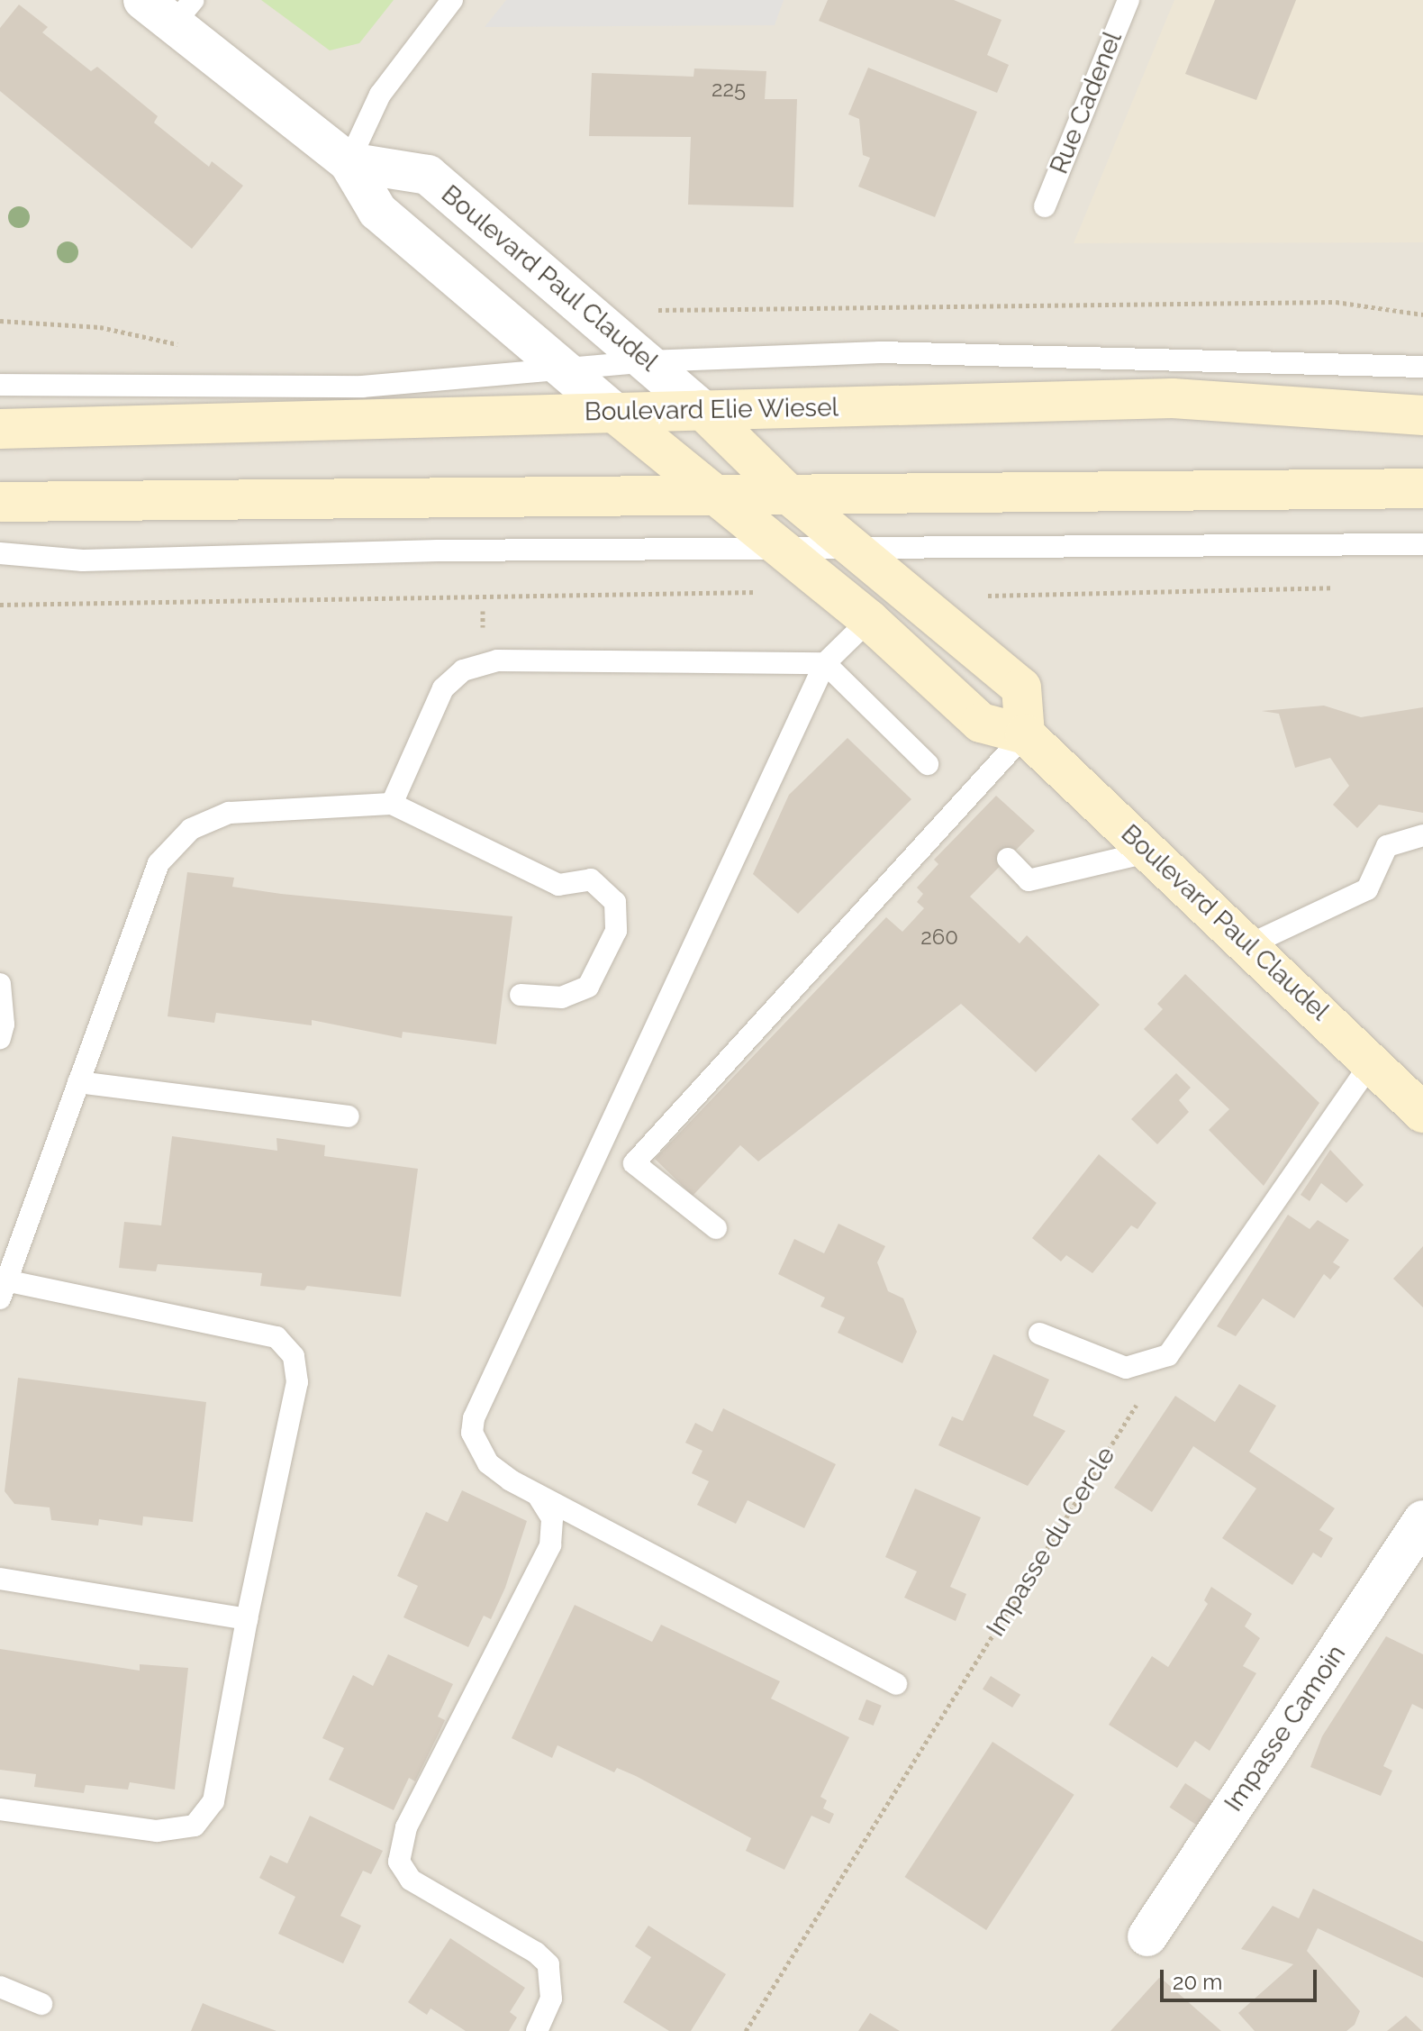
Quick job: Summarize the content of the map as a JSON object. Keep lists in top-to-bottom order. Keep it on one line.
{"streets":{"street":["Boulevard Paul Claudel","Boulevard Elie Wiesel","Impasse Camoin"],"lane":["Rue Cadenel"],"path":["Impasse du Cercle"]},"crossings":[["Boulevard Paul Claudel","Boulevard Elie Wiesel"]],"house_numbers":["225","260"],"scale_bar":"20 m"}
